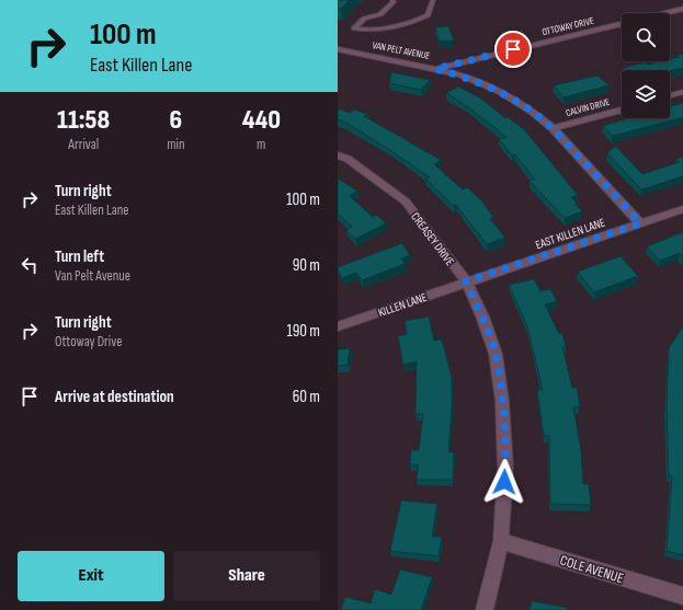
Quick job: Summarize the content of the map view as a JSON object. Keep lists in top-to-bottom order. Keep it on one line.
{"streets":{"street":["OTTOWAY DRIVE","VAN PELT AVENUE","CALVIN DRIVE","EAST KILLEN LANE","CREASEY DRIVE","KILLEN LANE","COLE AVENUE"]},"crossings":[["OTTOWAY DRIVE","VAN PELT AVENUE"],["VAN PELT AVENUE","CALVIN DRIVE"],["VAN PELT AVENUE","EAST KILLEN LANE"],["EAST KILLEN LANE","CREASEY DRIVE"],["EAST KILLEN LANE","KILLEN LANE"],["CREASEY DRIVE","KILLEN LANE"],["CREASEY DRIVE","COLE AVENUE"]],"page":{"turn":["100 m","East Killen Lane"],"eta":["11:58","Arrival","6","min","440","m"],"list":[{"name":"Turn right","note":"East Killen Lane","value":"100 m"},{"name":"Turn left","note":"Van Pelt Avenue","value":"90 m"},{"name":"Turn right","note":"Ottoway Drive","value":"190 m"},{"name":"Arrive at destination","value":"60 m"}],"buttons":["Exit","Share"]}}
